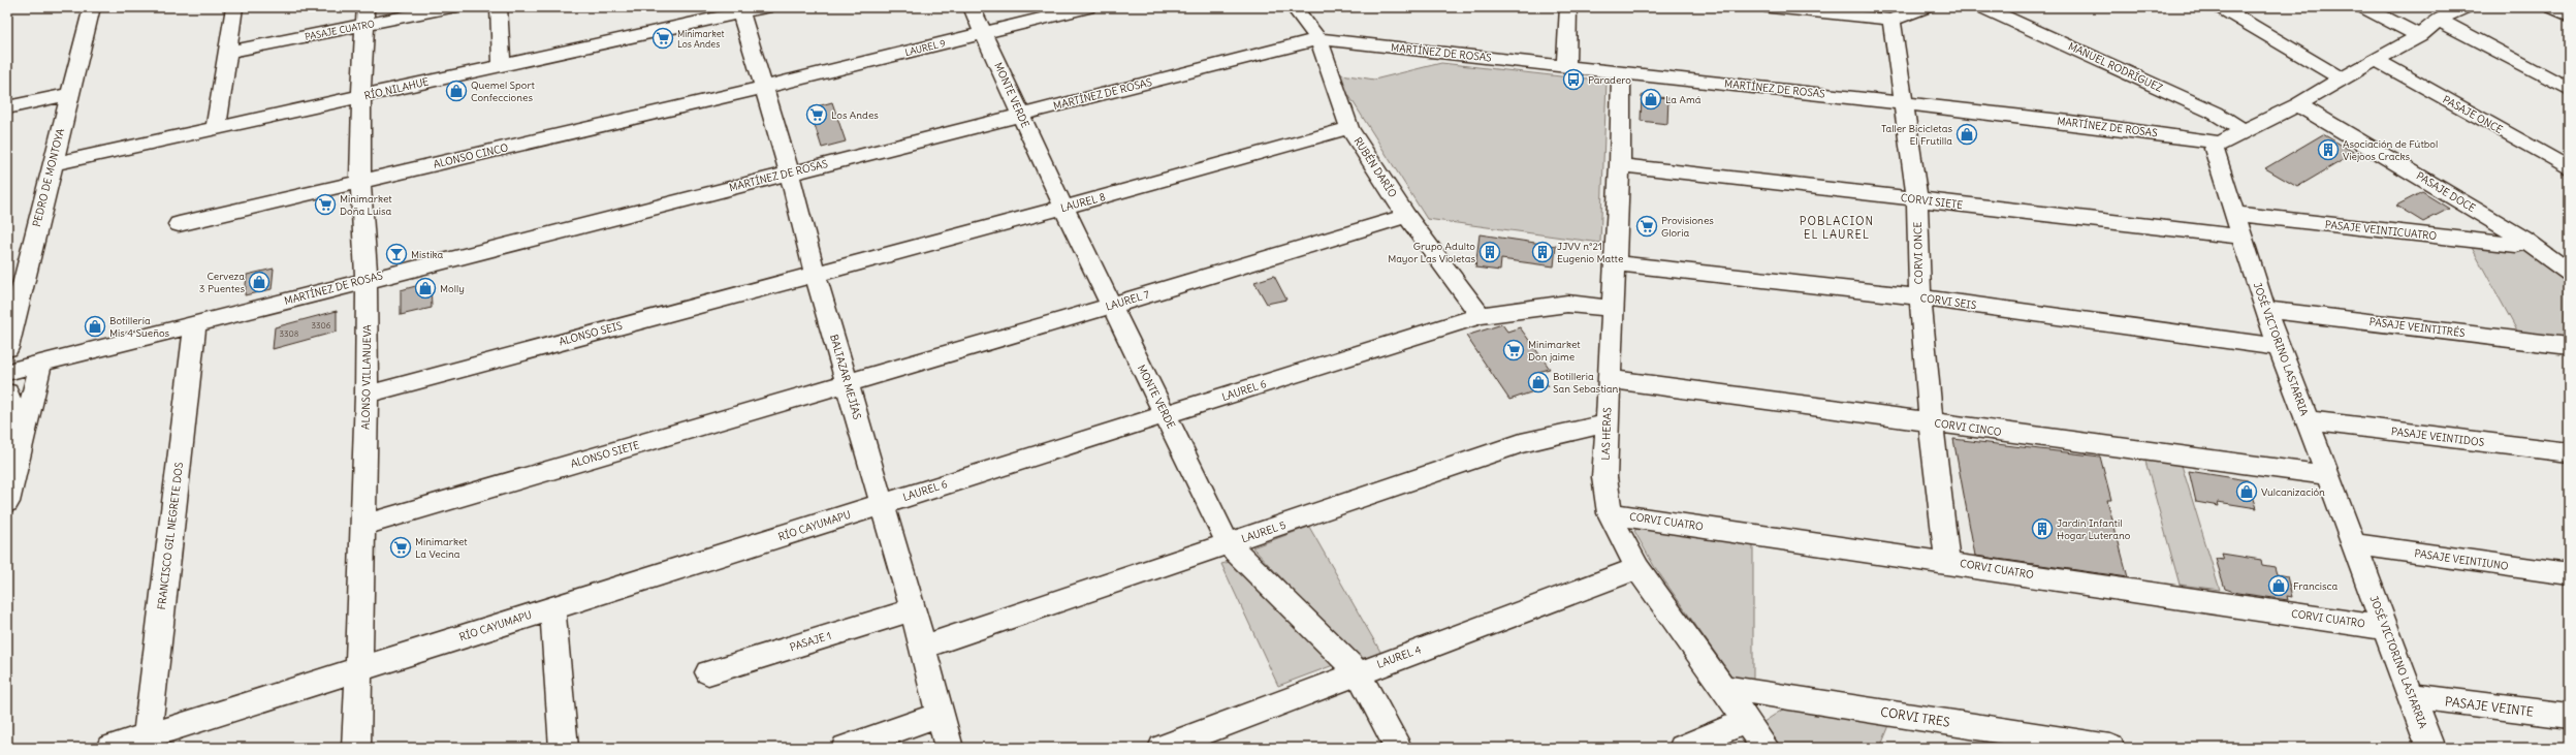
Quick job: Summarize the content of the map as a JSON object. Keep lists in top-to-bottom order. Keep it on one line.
{"streets":{"street":["PASAJE CUATRO","LAUREL 9","MARTÍNEZ DE ROSAS","MANUEL RODRÍGUEZ","RÍO NILAHUE","MONTE VERDE","PASAJE ONCE","ALONSO CINCO","RUBÉN DARÍO","PEDRO DE MONTOYA","PASAJE DOCE","CORVI SIETE","LAUREL 8","PASAJE VEINTICUATRO","CORVI ONCE","LAUREL 7","CORVI SEIS","PASAJE VEINTITRÉS","ALONSO SEIS","JOSÉ VICTORINO LASTARRIA","ALONSO VILLANUEVA","BALTAZAR MEJÍAS","LAUREL 6","CORVI CINCO","LAS HERAS","PASAJE VEINTIDOS","ALONSO SIETE","CORVI CUATRO","RÍO CAYUMAPU","LAUREL 5","FRANCISCO GIL NEGRETE DOS","PASAJE VEINTIUNO","PASAJE 1","LAUREL 4","PASAJE VEINTE","CORVI TRES"]},"crossings":[["PASAJE CUATRO","ALONSO VILLANUEVA"],["LAUREL 9","MONTE VERDE"],["LAUREL 9","ALONSO CINCO"],["LAUREL 9","BALTAZAR MEJÍAS"],["MARTÍNEZ DE ROSAS","MONTE VERDE"],["MARTÍNEZ DE ROSAS","RUBÉN DARÍO"],["MARTÍNEZ DE ROSAS","CORVI ONCE"],["MARTÍNEZ DE ROSAS","JOSÉ VICTORINO LASTARRIA"],["MARTÍNEZ DE ROSAS","ALONSO VILLANUEVA"],["MARTÍNEZ DE ROSAS","BALTAZAR MEJÍAS"],["MARTÍNEZ DE ROSAS","LAS HERAS"],["MARTÍNEZ DE ROSAS","FRANCISCO GIL NEGRETE DOS"],["RÍO NILAHUE","PEDRO DE MONTOYA"],["RÍO NILAHUE","ALONSO VILLANUEVA"],["RÍO NILAHUE","BALTAZAR MEJÍAS"],["MONTE VERDE","LAUREL 8"],["MONTE VERDE","LAUREL 7"],["MONTE VERDE","LAUREL 6"],["MONTE VERDE","LAUREL 5"],["MONTE VERDE","LAUREL 4"],["ALONSO CINCO","ALONSO VILLANUEVA"],["ALONSO CINCO","BALTAZAR MEJÍAS"],["RUBÉN DARÍO","LAUREL 8"],["RUBÉN DARÍO","LAUREL 7"],["RUBÉN DARÍO","LAUREL 6"],["PASAJE DOCE","PASAJE VEINTICUATRO"],["CORVI SIETE","CORVI ONCE"],["CORVI SIETE","JOSÉ VICTORINO LASTARRIA"],["CORVI SIETE","LAS HERAS"],["LAUREL 8","ALONSO SEIS"],["LAUREL 8","BALTAZAR MEJÍAS"],["PASAJE VEINTICUATRO","JOSÉ VICTORINO LASTARRIA"],["CORVI ONCE","CORVI SEIS"],["CORVI ONCE","CORVI CINCO"],["CORVI ONCE","CORVI CUATRO"],["LAUREL 7","BALTAZAR MEJÍAS"],["LAUREL 7","ALONSO SIETE"],["CORVI SEIS","JOSÉ VICTORINO LASTARRIA"],["CORVI SEIS","LAS HERAS"],["PASAJE VEINTITRÉS","JOSÉ VICTORINO LASTARRIA"],["ALONSO SEIS","ALONSO VILLANUEVA"],["ALONSO SEIS","BALTAZAR MEJÍAS"],["JOSÉ VICTORINO LASTARRIA","CORVI CINCO"],["JOSÉ VICTORINO LASTARRIA","PASAJE VEINTIDOS"],["JOSÉ VICTORINO LASTARRIA","CORVI CUATRO"],["JOSÉ VICTORINO LASTARRIA","PASAJE VEINTIUNO"],["JOSÉ VICTORINO LASTARRIA","PASAJE VEINTE"],["ALONSO VILLANUEVA","ALONSO SIETE"],["ALONSO VILLANUEVA","RÍO CAYUMAPU"],["BALTAZAR MEJÍAS","LAUREL 6"],["BALTAZAR MEJÍAS","ALONSO SIETE"],["BALTAZAR MEJÍAS","RÍO CAYUMAPU"],["BALTAZAR MEJÍAS","LAUREL 5"],["BALTAZAR MEJÍAS","PASAJE 1"],["LAUREL 6","LAS HERAS"],["LAUREL 6","RÍO CAYUMAPU"],["CORVI CINCO","LAS HERAS"],["LAS HERAS","CORVI CUATRO"],["LAS HERAS","LAUREL 5"],["LAS HERAS","LAUREL 4"],["LAS HERAS","CORVI TRES"],["RÍO CAYUMAPU","FRANCISCO GIL NEGRETE DOS"]],"districts":["POBLACION EL LAUREL"],"places":{"supermarket":["Minimarket Los Andes","Los Andes","Minimarket Doña Luisa","Provisiones Gloria","Minimarket Don jaime","Minimarket La Vecina"],"bus stop":["Paradero"],"shop":["Quemel Sport Confecciones","La Amá","Taller Bicicletas El Frutilla","Cerveza 3 Puentes","Molly","Botillería Mis 4 Sueños","Botilleria San Sebastian","Vulcanización","Francisca"],"building":["Asociación de Fútbol Viejoos Cracks","Grupo Adulto Mayor Las Violetas","JJVV n°21 Eugenio Matte","Jardín Infantil Hogar Luterano"],"bar":["Mistika"]},"house_numbers":["3306","3308"]}
